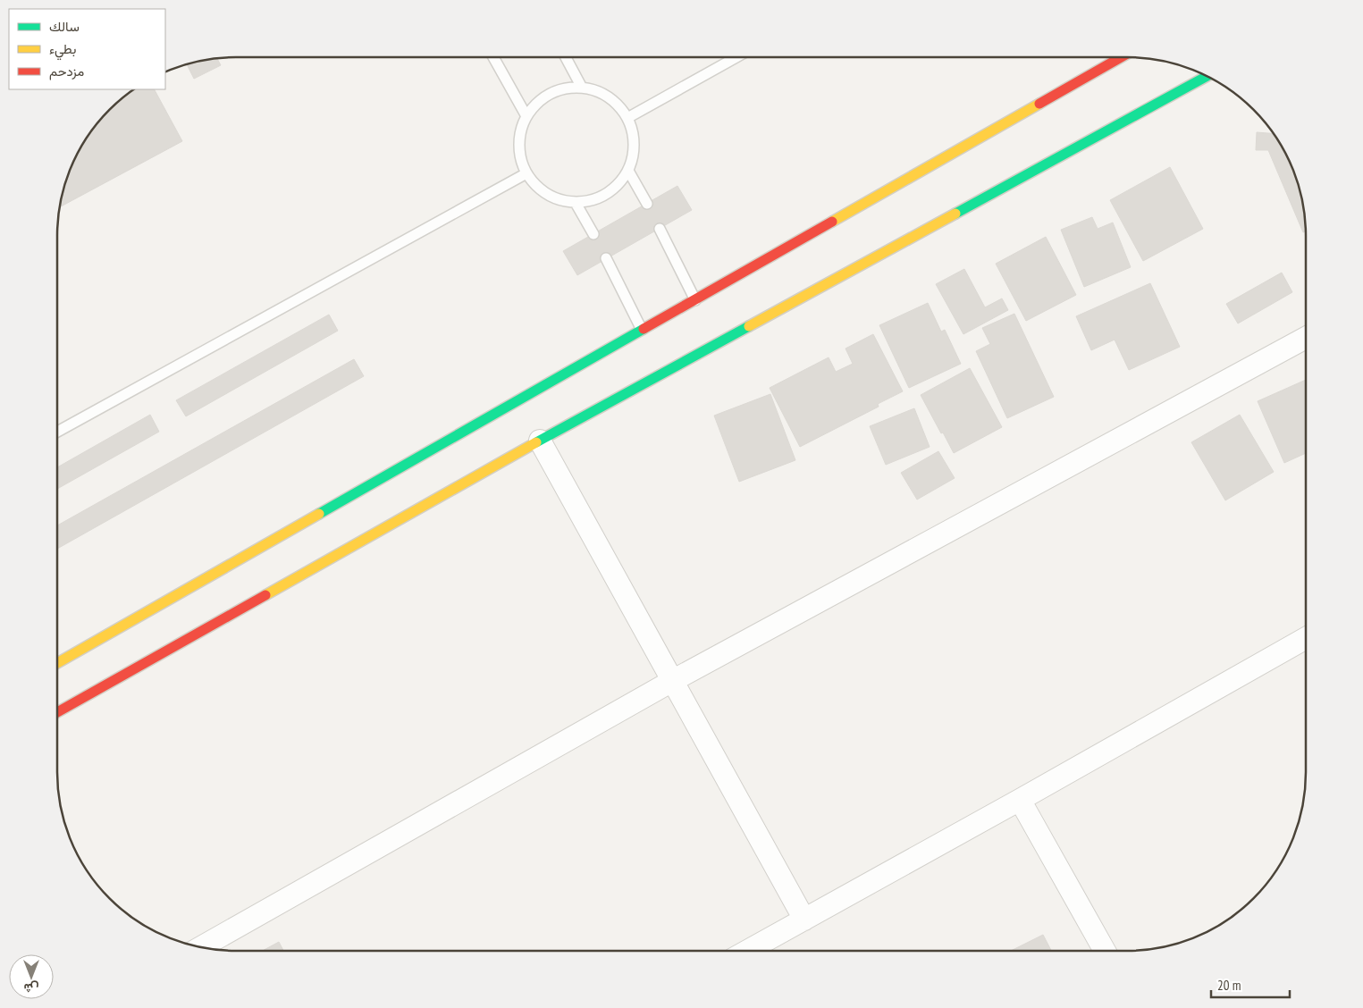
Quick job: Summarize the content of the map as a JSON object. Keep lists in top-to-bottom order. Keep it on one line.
{"legend":["سالك","بطيء","مزدحم"],"scale_bar":"20 m","north":"bottom"}
